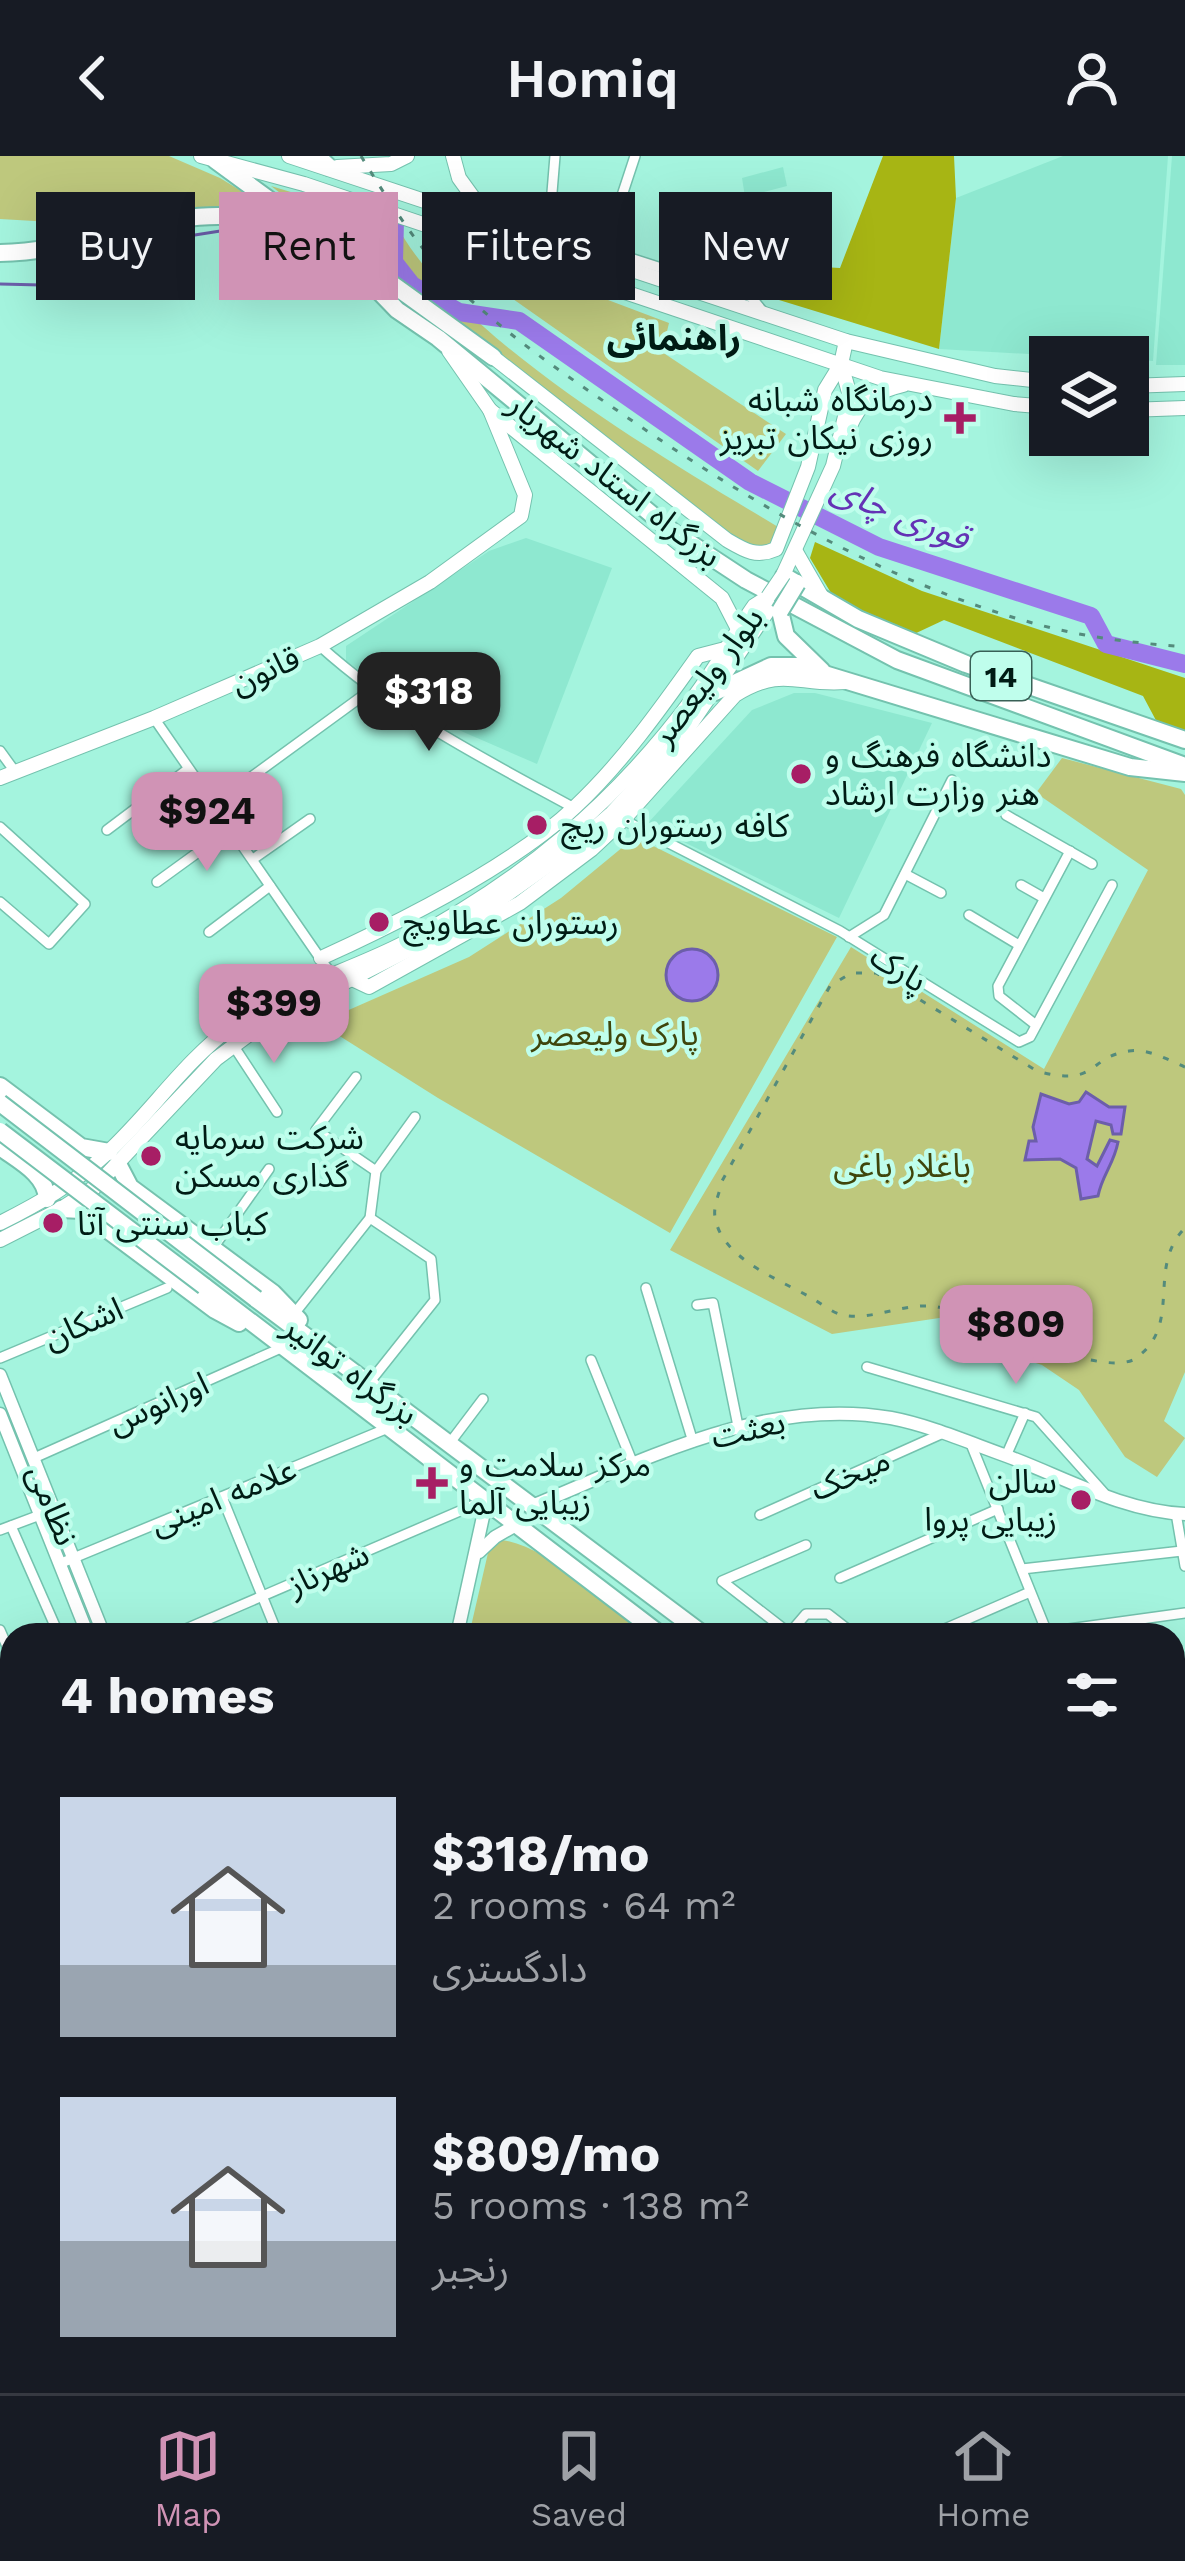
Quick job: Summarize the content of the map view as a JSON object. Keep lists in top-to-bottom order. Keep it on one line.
{"streets":{"highway":["بزرگراه استاد شهریار","14","بزرگراه توانیر"],"main road":["قانون","بلوار ولیعصر","بعثت","نظامی"],"street":["پارک","اشکان","اورانوس","میخک","علامه امینی","شهرناز"]},"crossings":[["بلوار ولیعصر","پارک"],["بزرگراه توانیر","اورانوس"],["بزرگراه توانیر","بعثت"],["بزرگراه توانیر","علامه امینی"],["بزرگراه توانیر","شهرناز"],["اورانوس","نظامی"],["بعثت","میخک"],["علامه امینی","نظامی"]],"districts":["راهنمائی"],"water":["قوری چای"],"parks":["پارک ولیعصر","باغلار باغی"],"places":{"health":["درمانگاه شبانه روزی نیکان تبریز","مرکز سلامت و زیبایی آلما"],"other":["دانشگاه فرهنگ و هنر وزارت ارشاد","کافه رستوران ریچ","رستوران عطاویچ","شرکت سرمایه گذاری مسکن","کباب سنتی آتا","سالن زيبايى پروا"]},"page":{"header":"Homiq","chip":["Buy","Rent","Filters","New"],"price":["$318","$924","$399","$809"],"heading":"4 homes","list":[{"name":"$318/mo","note":"2 rooms · 64 m² · دادگستری"},{"name":"$809/mo","note":"5 rooms · 138 m² · رنجبر"}],"tabs":["Map","Saved","Home"]}}
